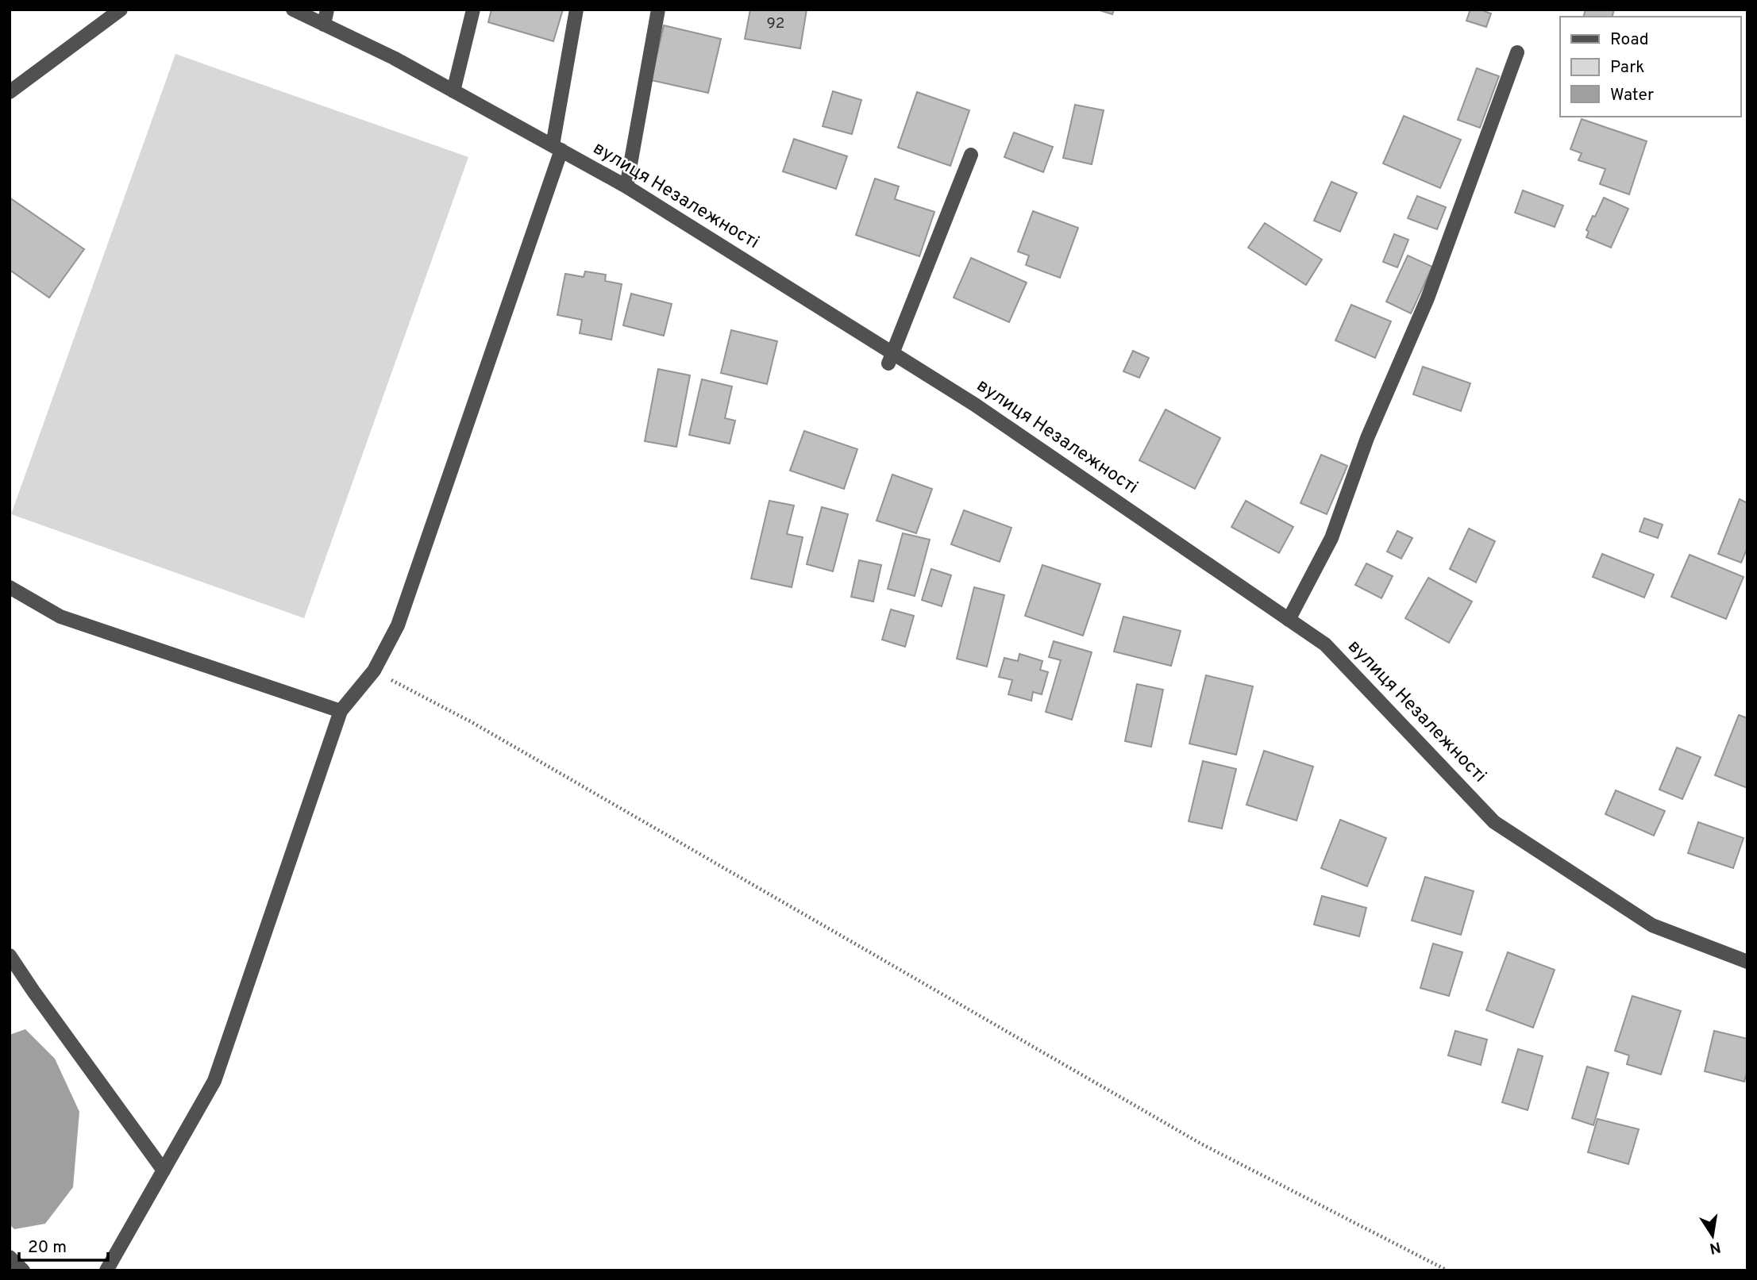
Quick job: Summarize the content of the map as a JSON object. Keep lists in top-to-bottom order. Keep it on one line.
{"streets":{"street":["вулиця Незалежності"]},"house_numbers":["92"],"legend":["Road","Park","Water"],"scale_bar":"20 m","north":"bottom"}
